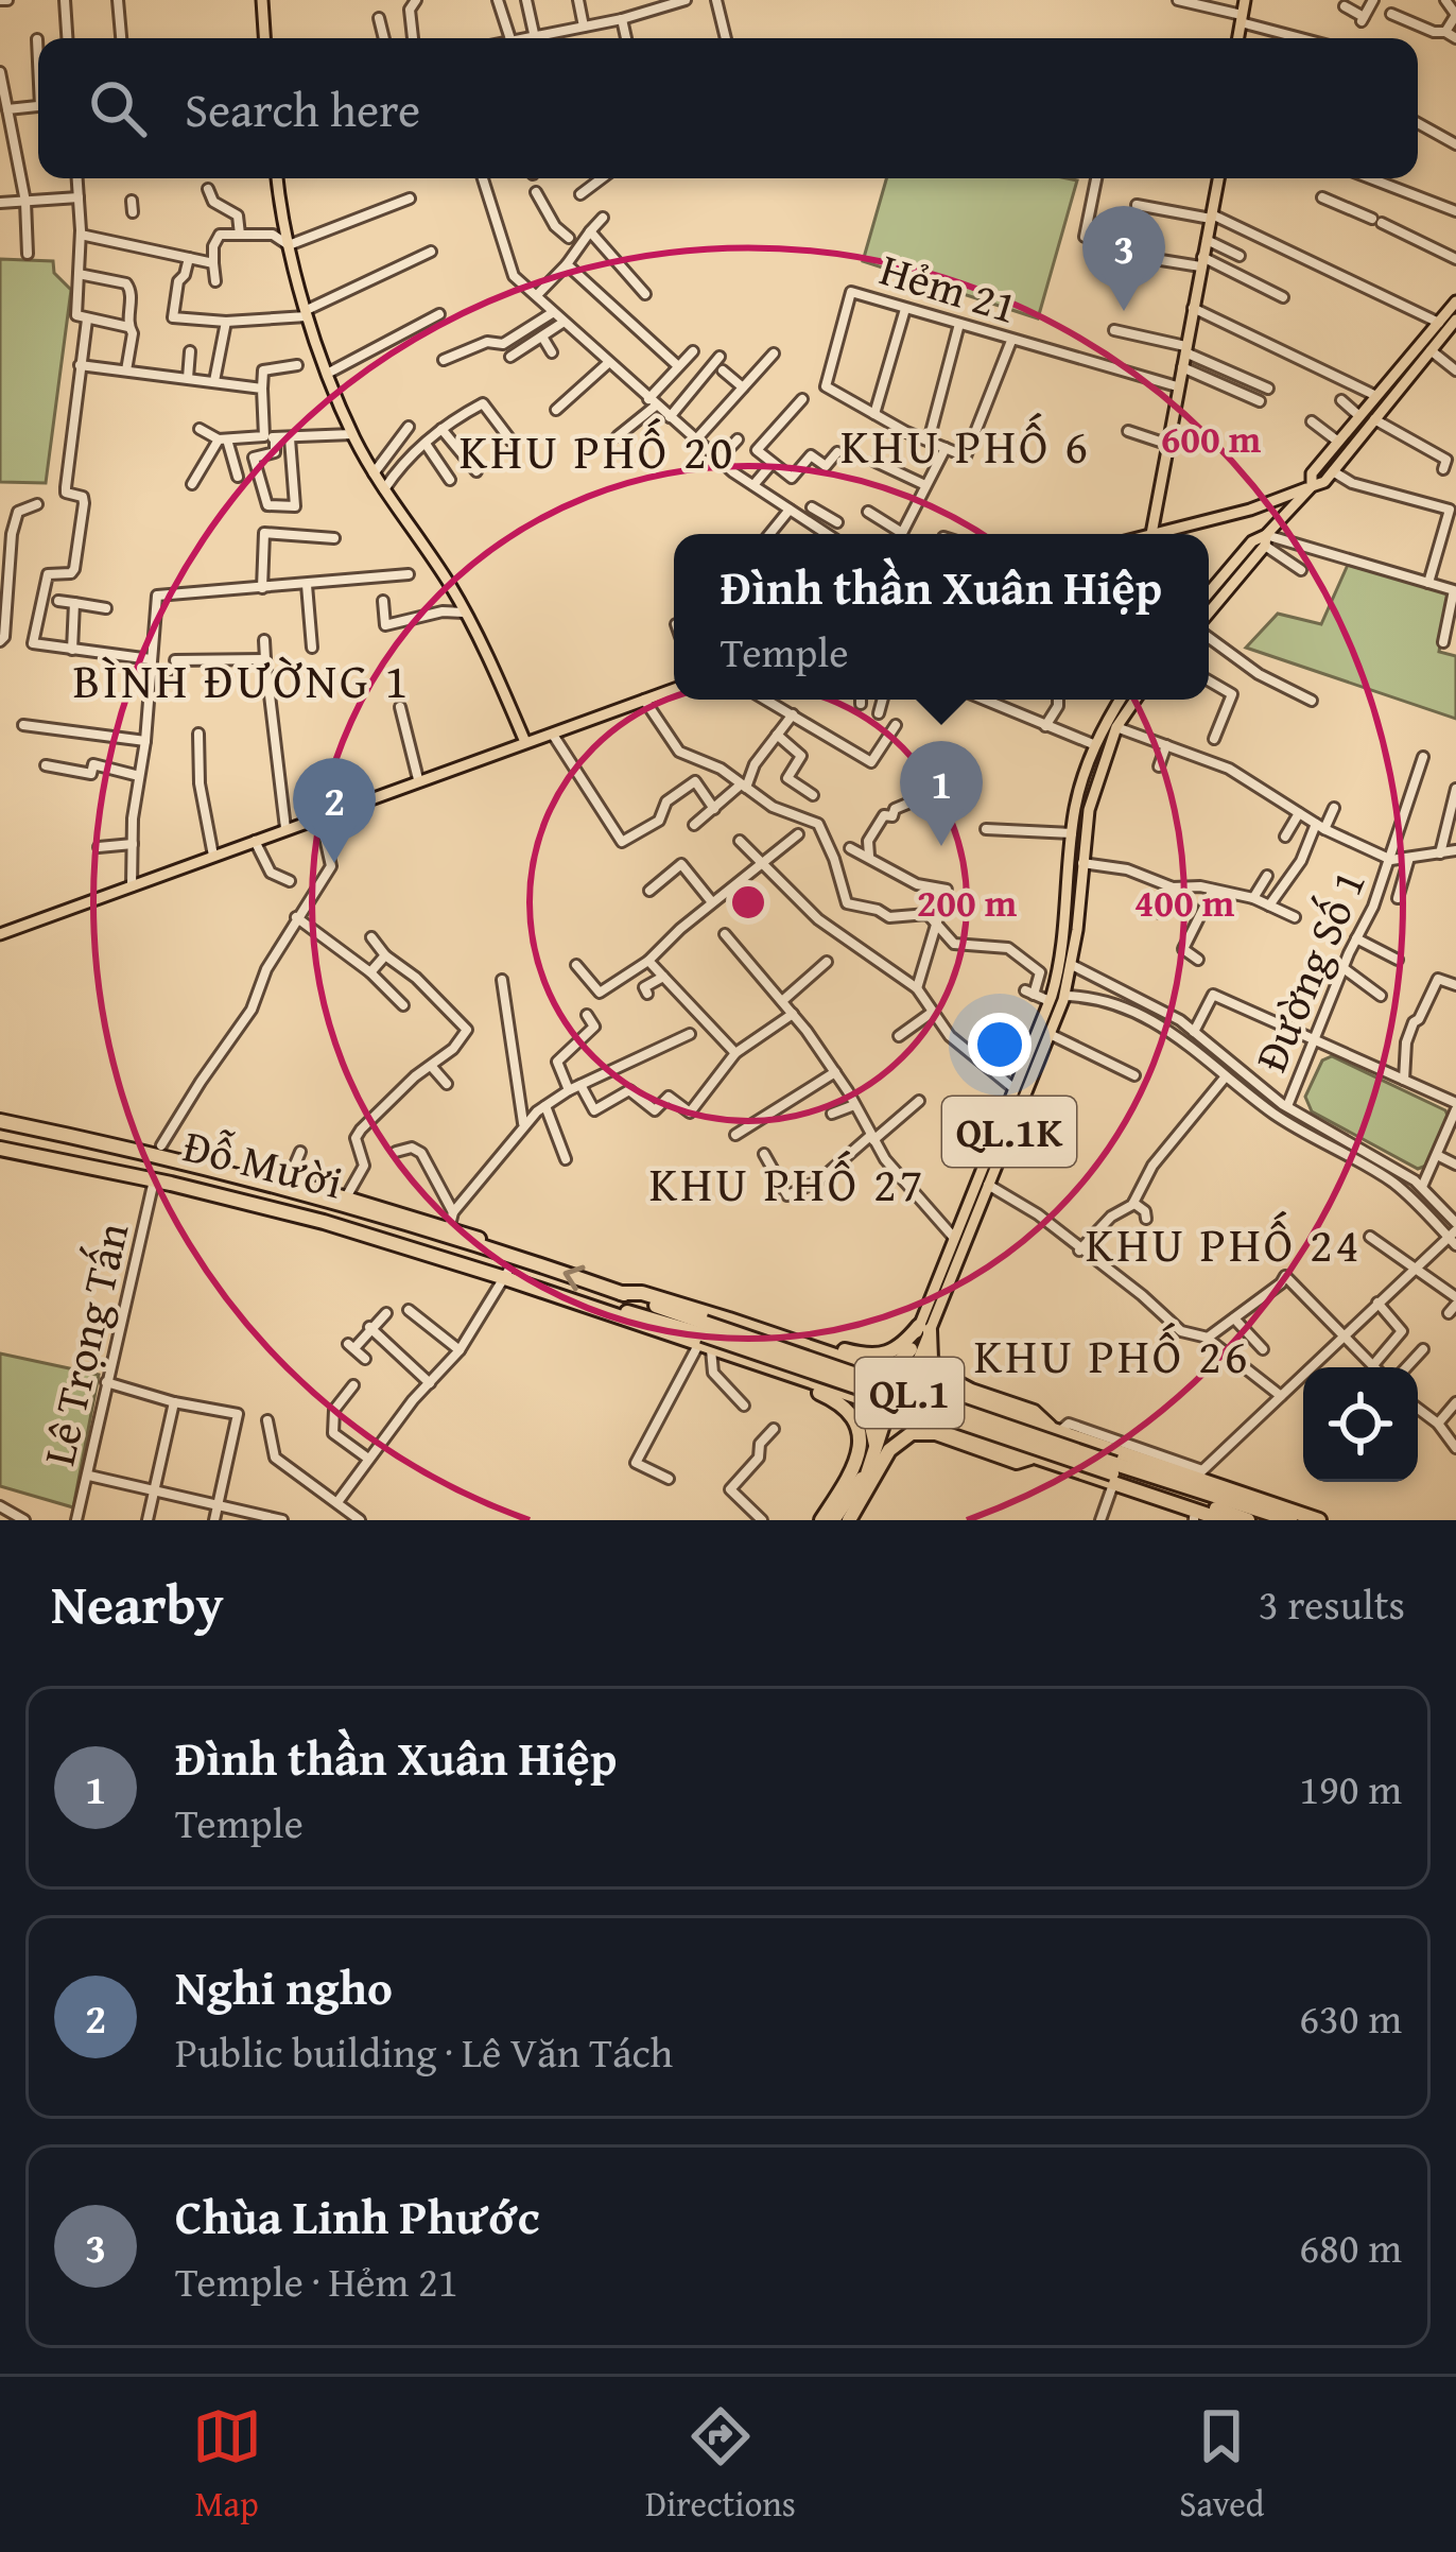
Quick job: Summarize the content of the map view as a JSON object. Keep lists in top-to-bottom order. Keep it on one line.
{"streets":{"highway":["Đỗ Mười","QL.1"],"main road":["QL.1K"],"street":["Hẻm 21","Đường Số 1","Lê Trọng Tấn"]},"crossings":[["QL.1K","QL.1"],["Đỗ Mười","Lê Trọng Tấn"],["Đỗ Mười","QL.1"]],"districts":["KHU PHỐ 6","KHU PHỐ 20","BÌNH ĐƯỜNG 1","KHU PHỐ 27","KHU PHỐ 24","KHU PHỐ 26"],"page":{"search":"Search here","pins":["3","1","2"],"popup":["Đình thần Xuân Hiệp","Temple"],"heading":["Nearby","3 results"],"list":[{"mark":"1","name":"Đình thần Xuân Hiệp","note":"Temple","value":"190 m"},{"mark":"2","name":"Nghi ngho","note":"Public building · Lê Văn Tách","value":"630 m"},{"mark":"3","name":"Chùa Linh Phước","note":"Temple · Hẻm 21","value":"680 m"}],"nav":["Map","Directions","Saved"]},"rings":["600 m","200 m","400 m"]}
